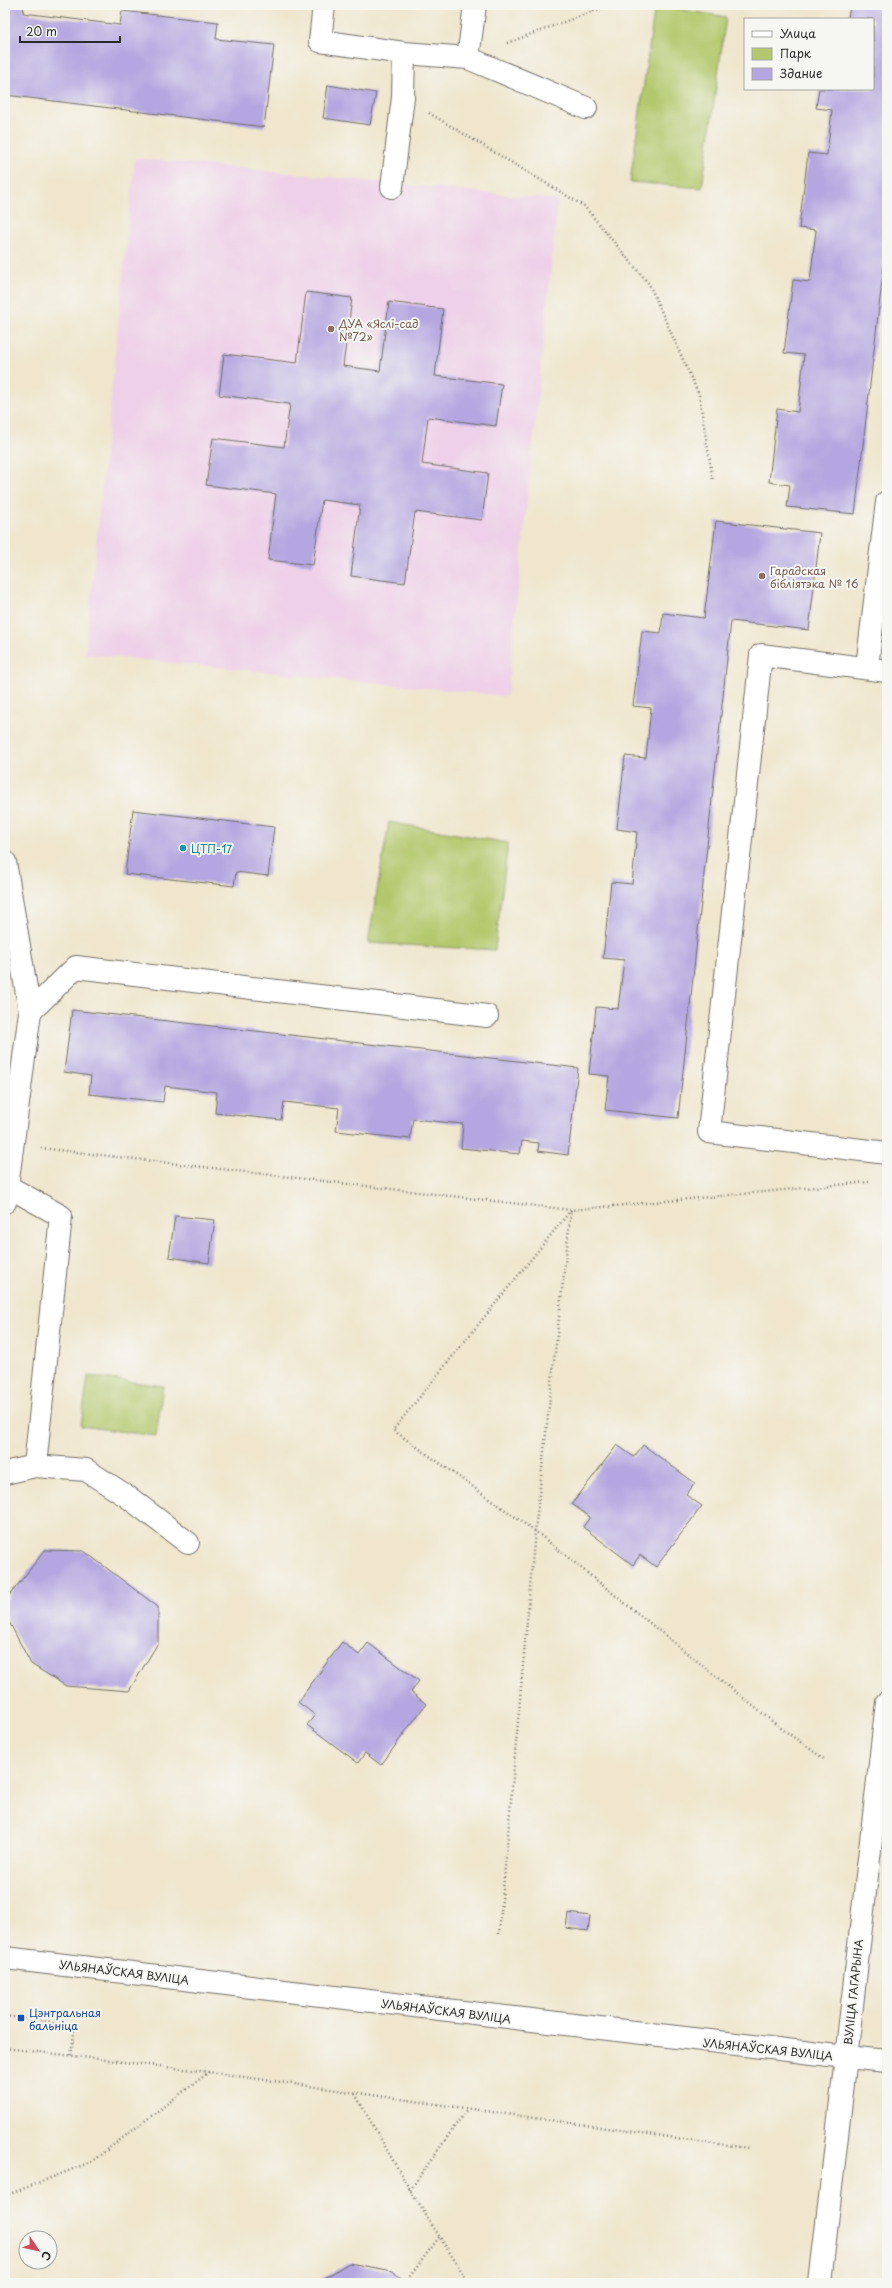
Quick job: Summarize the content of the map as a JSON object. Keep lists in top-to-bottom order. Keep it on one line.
{"streets":{"main road":["УЛЬЯНАЎСКАЯ ВУЛІЦА","ВУЛІЦА ГАГАРЫНА"]},"crossings":[["УЛЬЯНАЎСКАЯ ВУЛІЦА","ВУЛІЦА ГАГАРЫНА"]],"places":{"other":["ДУА «Яслі-сад №72»","Гарадская бібліятэка № 16","ЦТП-17"],"transit":["Цэнтральная бальніца"]},"legend":["Улица","Парк","Здание"],"scale_bar":"20 m","north":"bottom right"}
